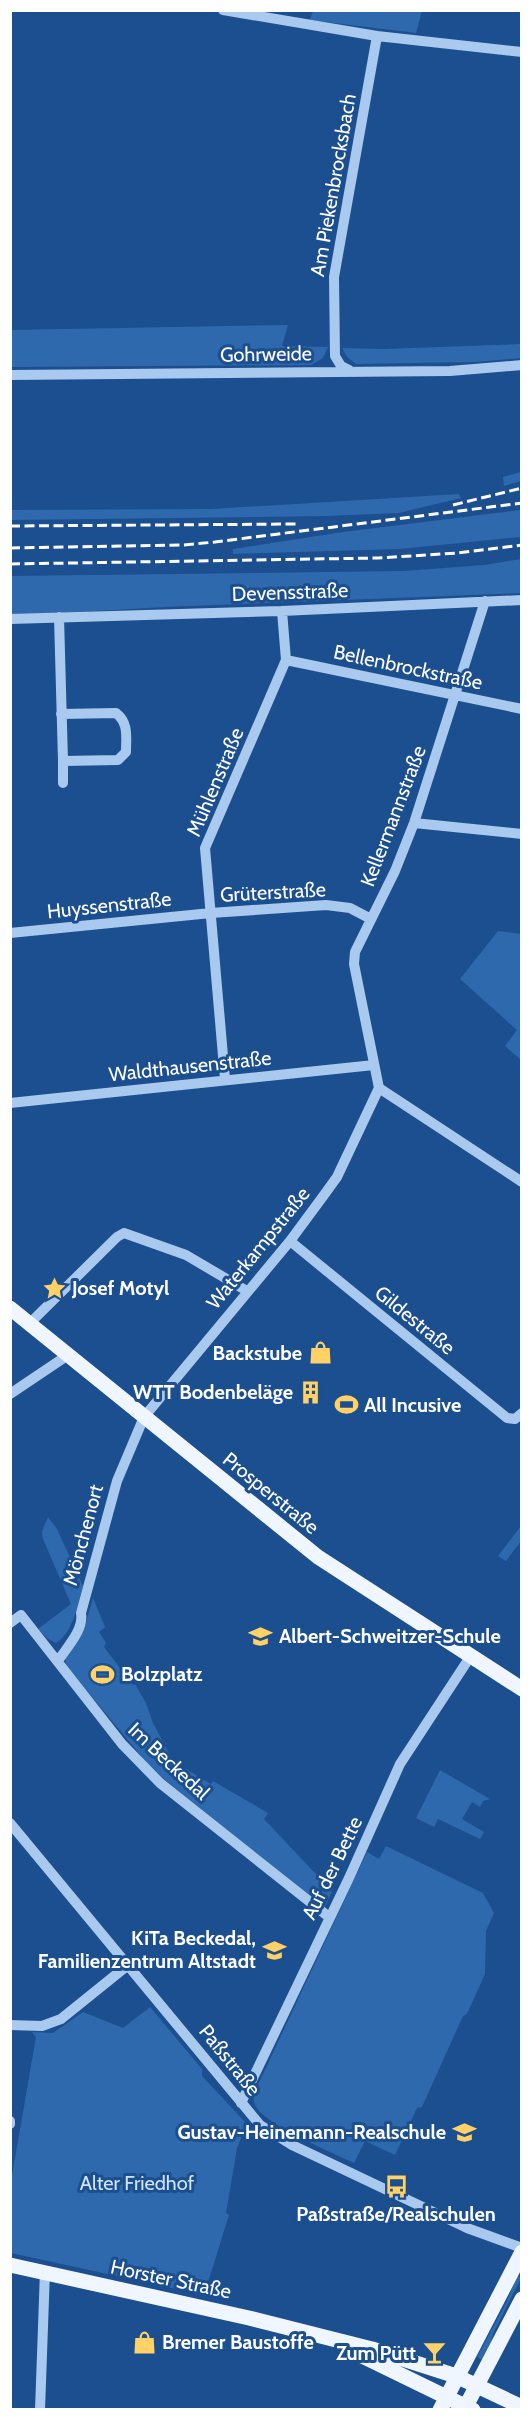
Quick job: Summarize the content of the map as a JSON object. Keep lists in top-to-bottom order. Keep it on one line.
{"streets":{"main road":["Prosperstraße","Horster Straße"],"street":["Am Piekenbrocksbach","Gohrweide","Devensstraße","Bellenbrockstraße","Mühlenstraße","Kellermannstraße","Grüterstraße","Huyssenstraße","Waldthausenstraße","Waterkampstraße","Gildestraße","Mönchenort","Im Beckedal","Auf der Bette","Paßstraße"]},"crossings":[["Am Piekenbrocksbach","Gohrweide"],["Devensstraße","Mühlenstraße"],["Devensstraße","Kellermannstraße"],["Bellenbrockstraße","Mühlenstraße"],["Bellenbrockstraße","Kellermannstraße"],["Mühlenstraße","Grüterstraße"],["Mühlenstraße","Huyssenstraße"],["Mühlenstraße","Waldthausenstraße"],["Kellermannstraße","Grüterstraße"],["Kellermannstraße","Waldthausenstraße"],["Kellermannstraße","Waterkampstraße"],["Grüterstraße","Huyssenstraße"],["Waterkampstraße","Gildestraße"],["Waterkampstraße","Prosperstraße"],["Waterkampstraße","Mönchenort"],["Prosperstraße","Mönchenort"],["Prosperstraße","Auf der Bette"],["Mönchenort","Im Beckedal"],["Im Beckedal","Auf der Bette"],["Auf der Bette","Paßstraße"]],"parks":["Alter Friedhof"],"places":{"place":["Josef Motyl"],"shop":["Backstube","Bremer Baustoffe"],"building":["WTT Bodenbeläge"],"sports":["All Incusive","Bolzplatz"],"school or university":["Albert-Schweitzer-Schule","KiTa Beckedal, Familienzentrum Altstadt","Gustav-Heinemann-Realschule"],"bus stop":["Paßstraße/Realschulen"],"bar":["Zum Pütt"]}}
